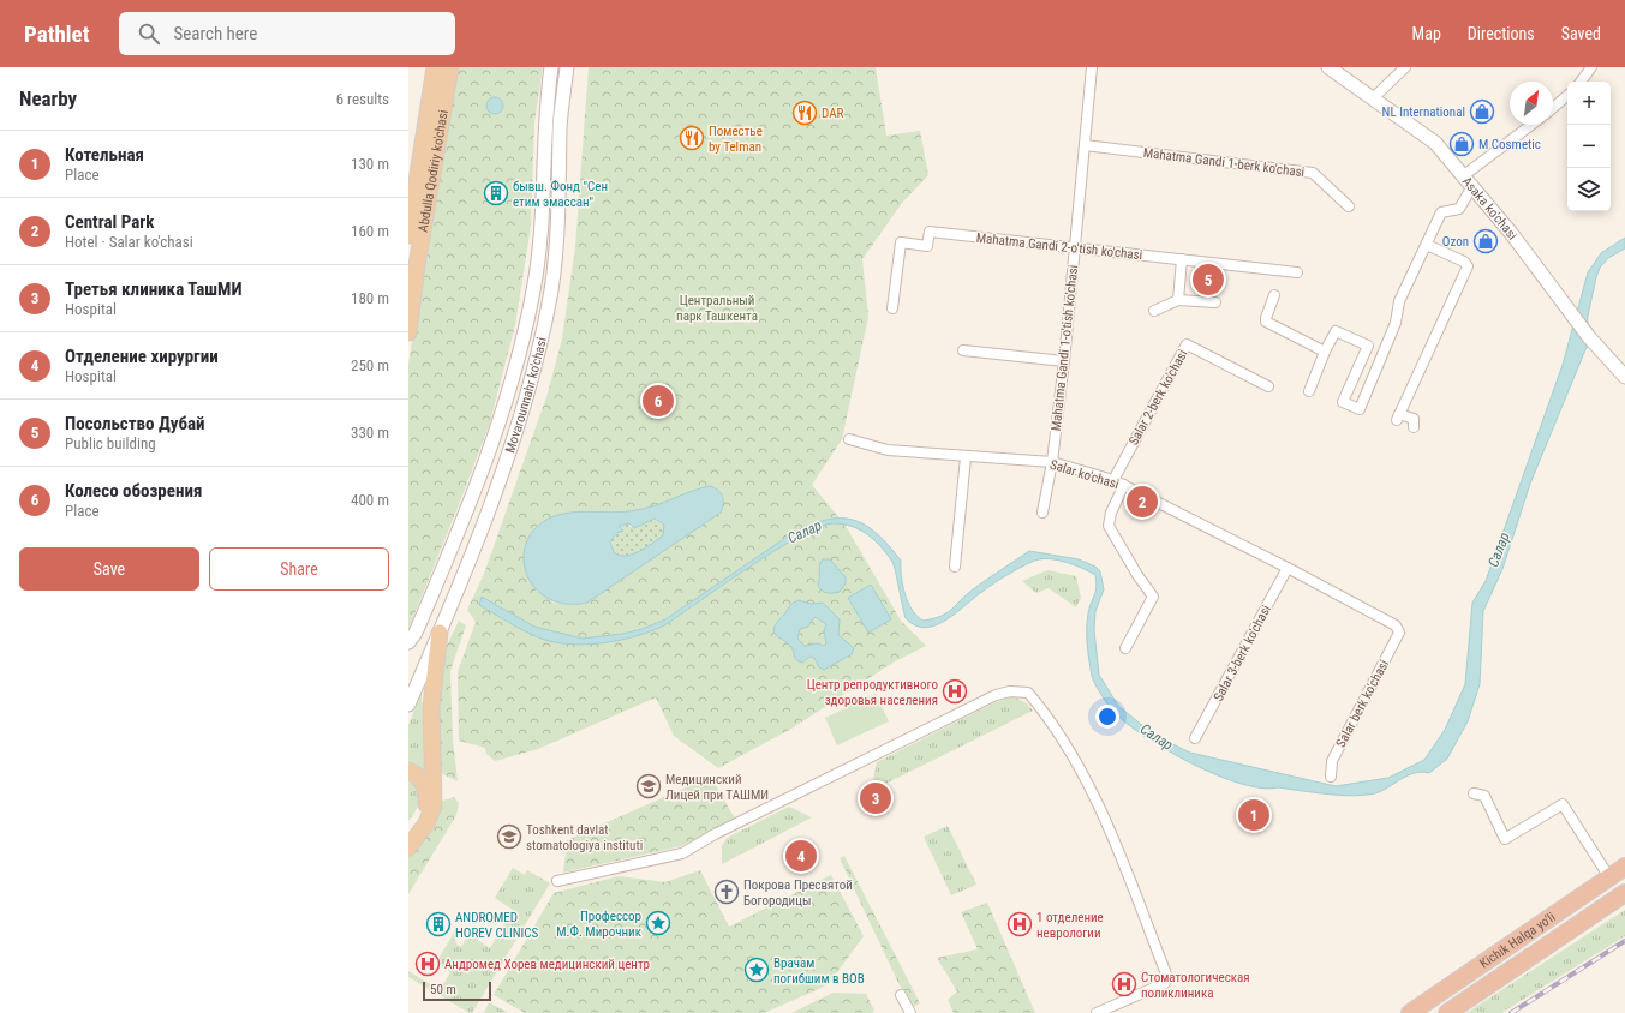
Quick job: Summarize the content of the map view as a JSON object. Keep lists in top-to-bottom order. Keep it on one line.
{"streets":{"highway":["Kichik Halqa yo'li"],"main road":["Abdulla Qodiriy ko'chasi"],"street":["Mahatma Gandi 1-berk ko'chasi","Asaka ko'chasi","Mahatma Gandi 2-o'tish ko'chasi","Mahatma Gandi 1-o'tish ko'chasi","Movarounnahr ko'chasi","Salar 2-berk ko'chasi","Salar ko'chasi","Salar 3-berk ko'chasi","Salar berk ko'chasi"]},"crossings":[["Mahatma Gandi 1-berk ko'chasi","Mahatma Gandi 1-o'tish ko'chasi"],["Mahatma Gandi 2-o'tish ko'chasi","Mahatma Gandi 1-o'tish ko'chasi"],["Mahatma Gandi 1-o'tish ko'chasi","Salar ko'chasi"],["Salar 2-berk ko'chasi","Salar ko'chasi"],["Salar ko'chasi","Salar 3-berk ko'chasi"],["Salar ko'chasi","Salar berk ko'chasi"]],"water":["Салар"],"parks":["Центральный парк Ташкента"],"places":{"shop":["NL International","M Cosmetic","Ozon"],"restaurant":["DAR","Поместье by Telman"],"building":["бывш. Фонд \"Сен етим эмассан\"","ANDROMED HOREV CLINICS"],"hospital":["Центр репродуктивного здоровья населения","1 отделение неврологии","Андромед Хорев медицинский центр","Стоматологическая поликлиника"],"school or university":["Медицинский Лицей при ТАШМИ","Toshkent davlat stomatologiya instituti"],"church":["Покрова Пресвятой Богородицы"],"place":["Профессор М.Ф. Мирочник","Врачам погибшим в ВОВ"]},"scale_bar":"50 m","north":"top right","page":{"header":"Pathlet","search":"Search here","nav":["Map","Directions","Saved"],"heading":["Nearby","6 results"],"map_buttons":["+","−"],"list":[{"mark":"1","name":"Котельная","note":"Place","value":"130 m"},{"mark":"2","name":"Central Park","note":"Hotel · Salar ko'chasi","value":"160 m"},{"mark":"3","name":"Третья клиника ТашМИ","note":"Hospital","value":"180 m"},{"mark":"4","name":"Отделение хирургии","note":"Hospital","value":"250 m"},{"mark":"5","name":"Посольство Дубай","note":"Public building","value":"330 m"},{"mark":"6","name":"Колесо обозрения","note":"Place","value":"400 m"}],"pins":["5","6","2","3","1","4"],"buttons":["Save","Share"],"scale":"50 m"}}
